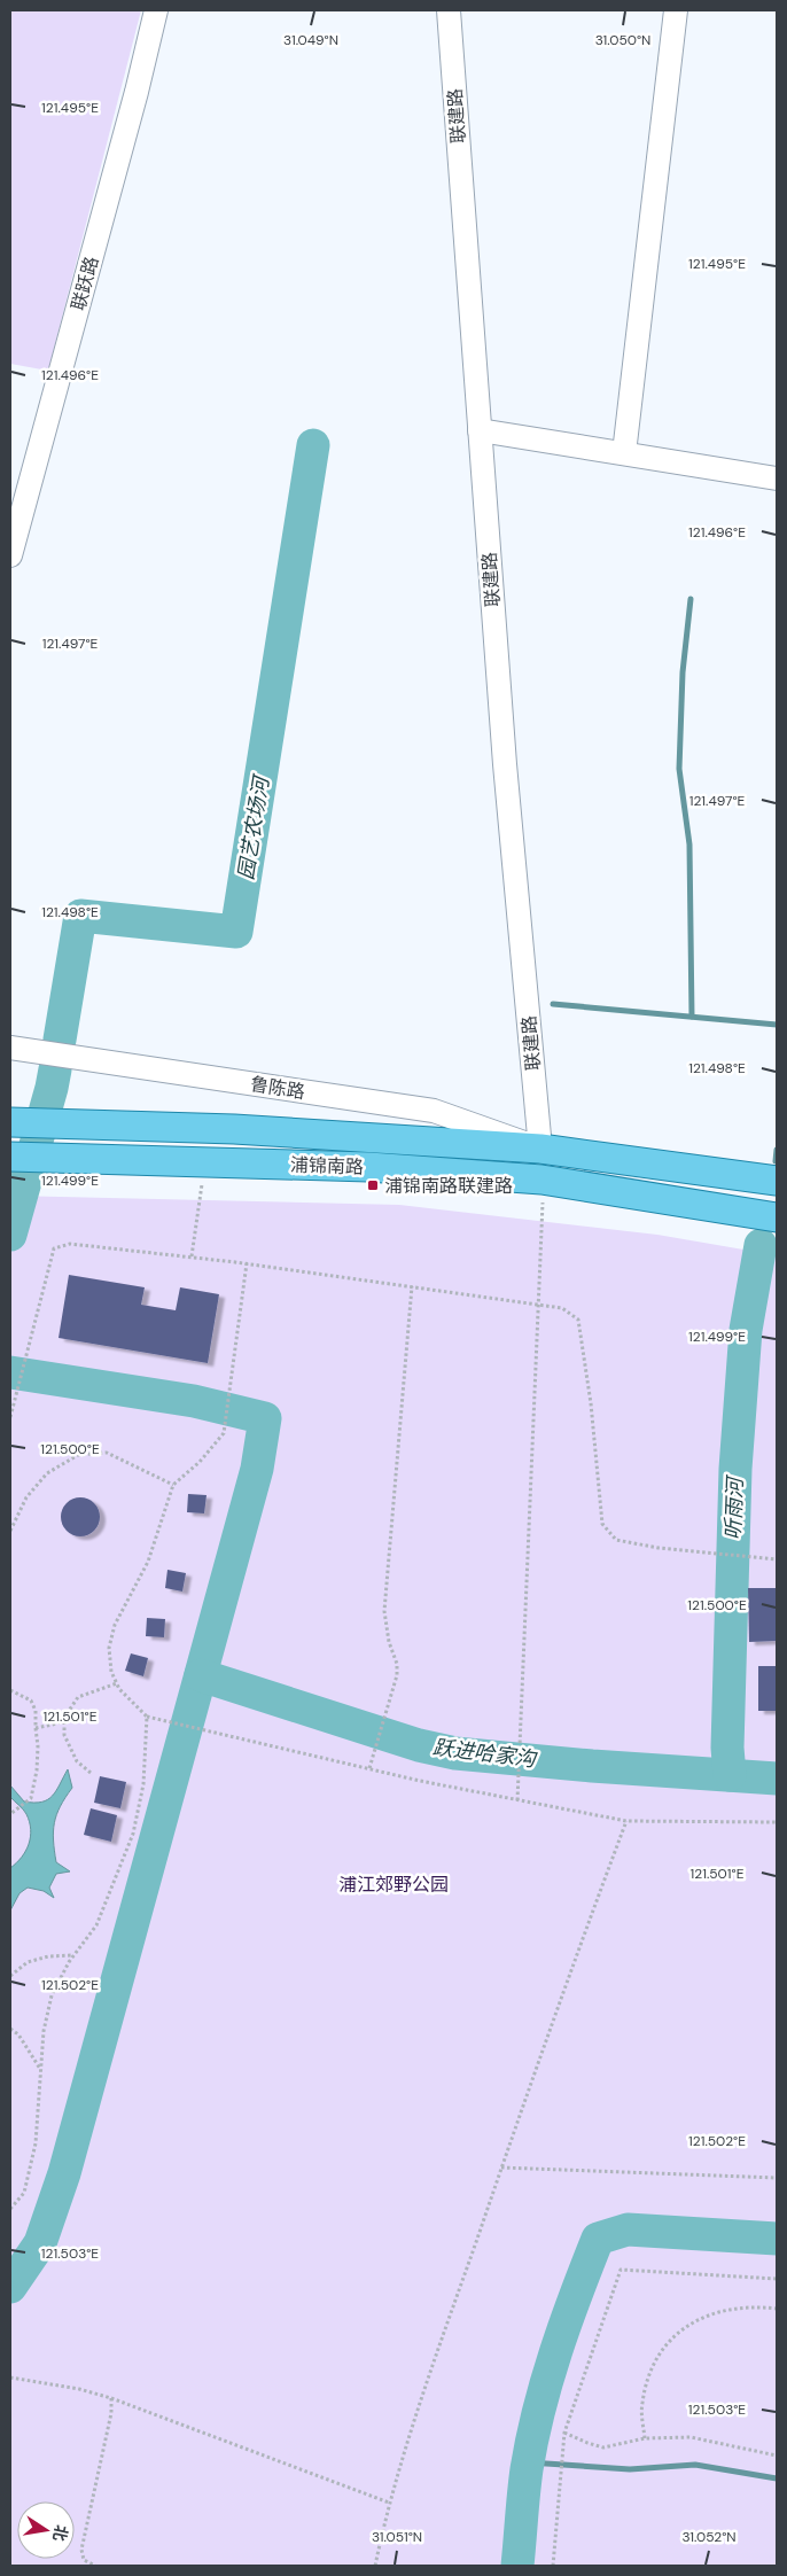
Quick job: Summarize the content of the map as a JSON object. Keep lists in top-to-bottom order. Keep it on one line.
{"streets":{"main road":["浦锦南路"],"street":["联建路","联跃路","鲁陈路"]},"crossings":[["联建路","鲁陈路"],["联建路","浦锦南路"],["鲁陈路","浦锦南路"]],"water":["园艺农场河","听雨河","跃进哈家沟"],"parks":["浦江郊野公园"],"places":{"transit":["浦锦南路联建路"]},"north":"right","coordinates":["31.049°N","31.050°N","121.495°E","121.496°E","121.497°E","121.498°E","121.499°E","121.500°E","121.501°E","121.502°E","121.503°E","31.051°N","31.052°N"]}
